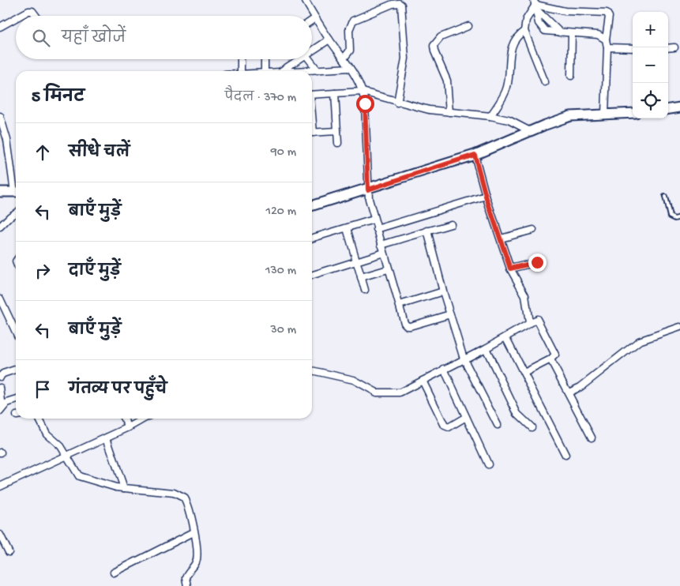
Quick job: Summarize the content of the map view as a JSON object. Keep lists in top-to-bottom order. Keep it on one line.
{"page":{"map_buttons":["+","−"],"search":"यहाँ खोजें","heading":["5 मिनट","पैदल · 370 m"],"list":[["सीधे चलें","90 m"],["बाएँ मुड़ें","120 m"],["दाएँ मुड़ें","130 m"],["बाएँ मुड़ें","30 m"],"गंतव्य पर पहुँचे"]}}
